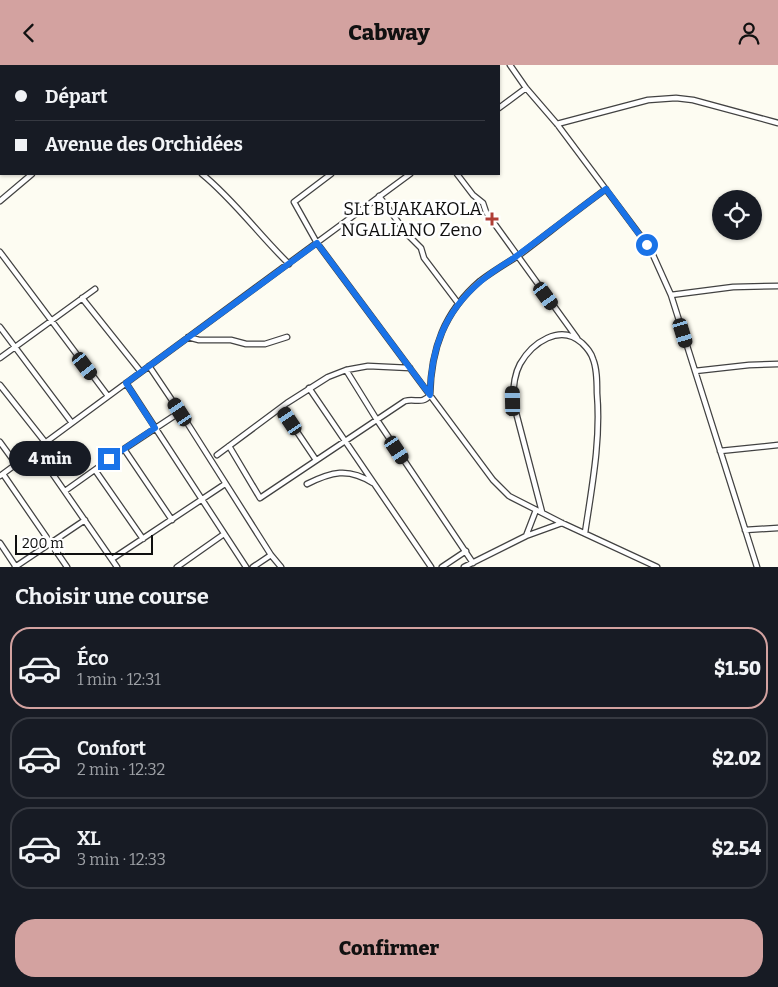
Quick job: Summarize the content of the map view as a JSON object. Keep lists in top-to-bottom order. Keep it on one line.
{"places":{"health":["SLt BUAKAKOLA NGALIANO Zeno"]},"scale_bar":"200 m","page":{"header":"Cabway","banner":["Départ","Avenue des Orchidées"],"bubble":"4 min","scale":"200 m","heading":"Choisir une course","list":[{"name":"Éco","note":"1 min · 12:31","value":"$1.50"},{"name":"Confort","note":"2 min · 12:32","value":"$2.02"},{"name":"XL","note":"3 min · 12:33","value":"$2.54"}],"buttons":"Confirmer"}}
